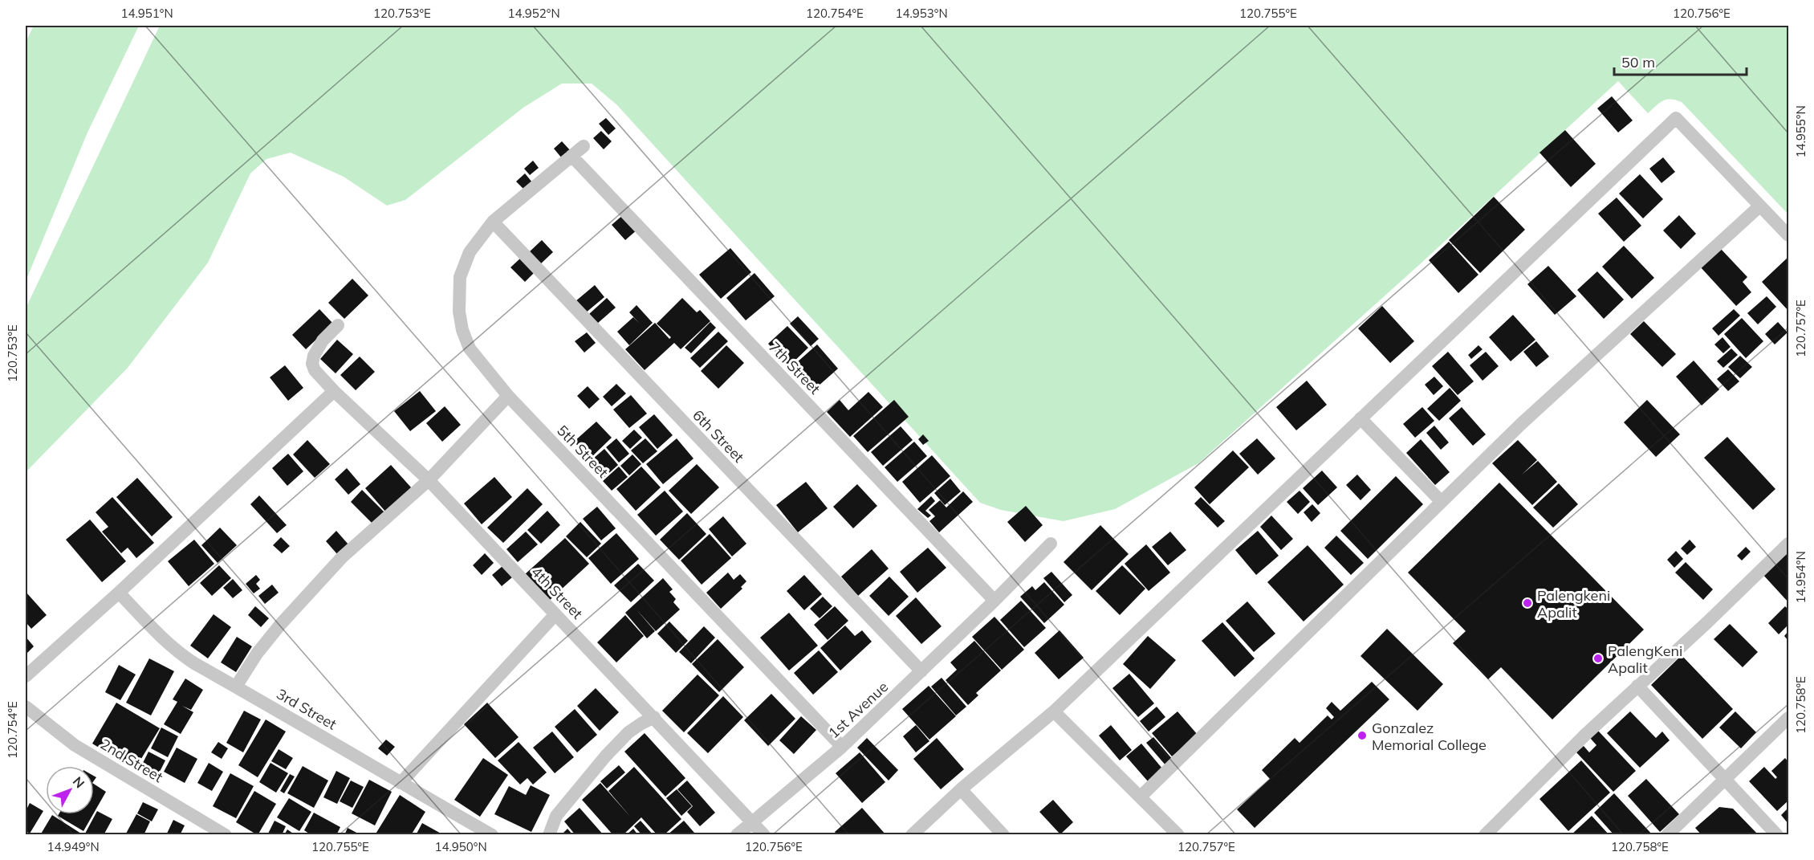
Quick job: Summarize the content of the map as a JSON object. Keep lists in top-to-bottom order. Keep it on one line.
{"streets":{"street":["7th Street","6th Street","5th Street","4th Street","3rd Street","1st Avenue","2nd Street"]},"crossings":[["7th Street","5th Street"],["7th Street","1st Avenue"],["6th Street","5th Street"],["6th Street","1st Avenue"],["5th Street","1st Avenue"],["4th Street","1st Avenue"]],"places":["Palengkeni Apalit","PalengKeni Apalit","Gonzalez Memorial College"],"scale_bar":"50 m","north":"top right","coordinates":["14.951°N","120.753°E","14.952°N","120.754°E","14.953°N","120.755°E","120.756°E","14.955°N","120.757°E","14.954°N","120.758°E","14.949°N","14.950°N"]}
